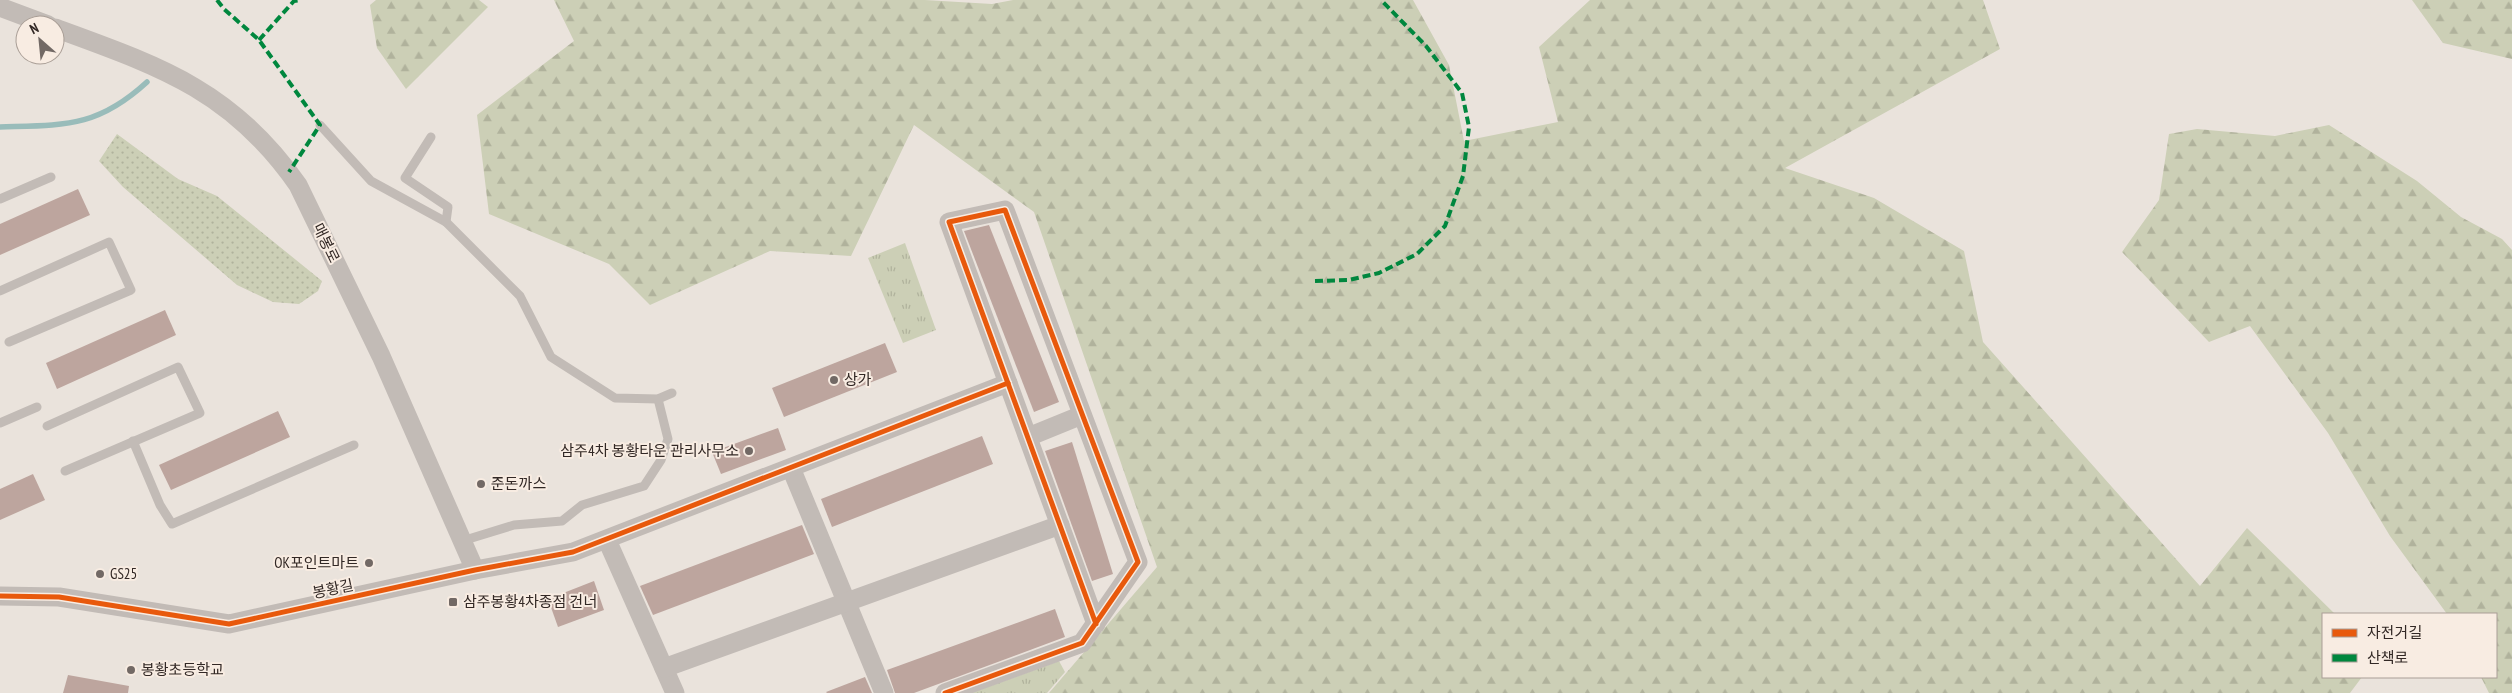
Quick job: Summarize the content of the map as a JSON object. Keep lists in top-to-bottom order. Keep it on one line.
{"streets":{"street":["매봉로","봉황길"]},"crossings":[["매봉로","봉황길"]],"places":{"other":["상가","삼주4차 봉황타운 관리사무소","준돈까스","OK포인트마트","GS25","봉황초등학교"],"transit":["삼주봉황4차종점 건너"]},"legend":["자전거길","산책로"],"north":"top left"}
